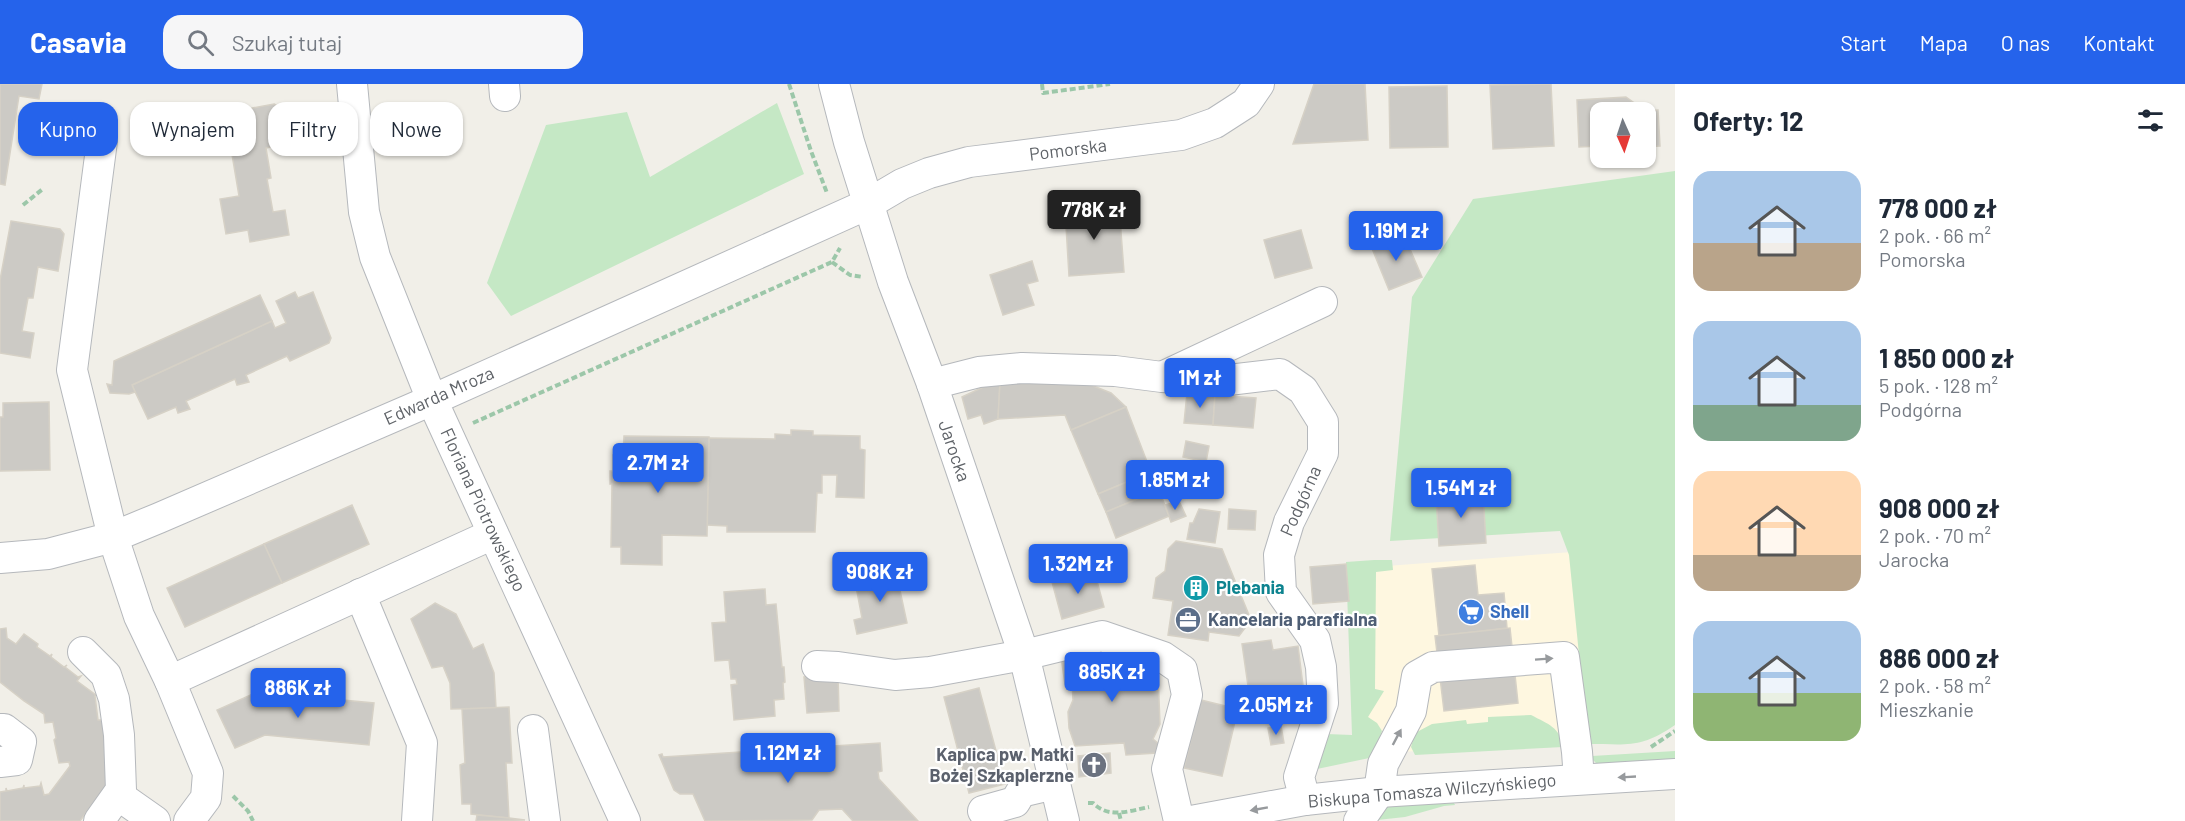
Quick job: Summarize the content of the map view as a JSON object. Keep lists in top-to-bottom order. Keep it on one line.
{"streets":{"street":["Pomorska","Edwarda Mroza","Jarocka","Podgórna","Floriana Piotrowskiego","Biskupa Tomasza Wilczyńskiego"]},"crossings":[["Pomorska","Edwarda Mroza"],["Pomorska","Jarocka"],["Edwarda Mroza","Jarocka"],["Edwarda Mroza","Floriana Piotrowskiego"],["Jarocka","Podgórna"],["Podgórna","Biskupa Tomasza Wilczyńskiego"]],"one_way":["Biskupa Tomasza Wilczyńskiego"],"places":{"building":["Plebania"],"supermarket":["Shell"],"office":["Kancelaria parafialna"],"church":["Kaplica pw. Matki Bożej Szkaplerzne"]},"north":"bottom","page":{"header":"Casavia","search":"Szukaj tutaj","nav":["Start","Mapa","O nas","Kontakt"],"heading":"Oferty: 12","chip":["Kupno","Wynajem","Filtry","Nowe"],"list":[{"name":"778 000 zł","note":"2 pok. · 66 m² · Pomorska"},{"name":"1 850 000 zł","note":"5 pok. · 128 m² · Podgórna"},{"name":"908 000 zł","note":"2 pok. · 70 m² · Jarocka"},{"name":"886 000 zł","note":"2 pok. · 58 m² · Mieszkanie"}],"price":["778K zł","1.19M zł","1M zł","2.7M zł","1.85M zł","1.54M zł","1.32M zł","908K zł","885K zł","886K zł","2.05M zł","1.12M zł"]}}
